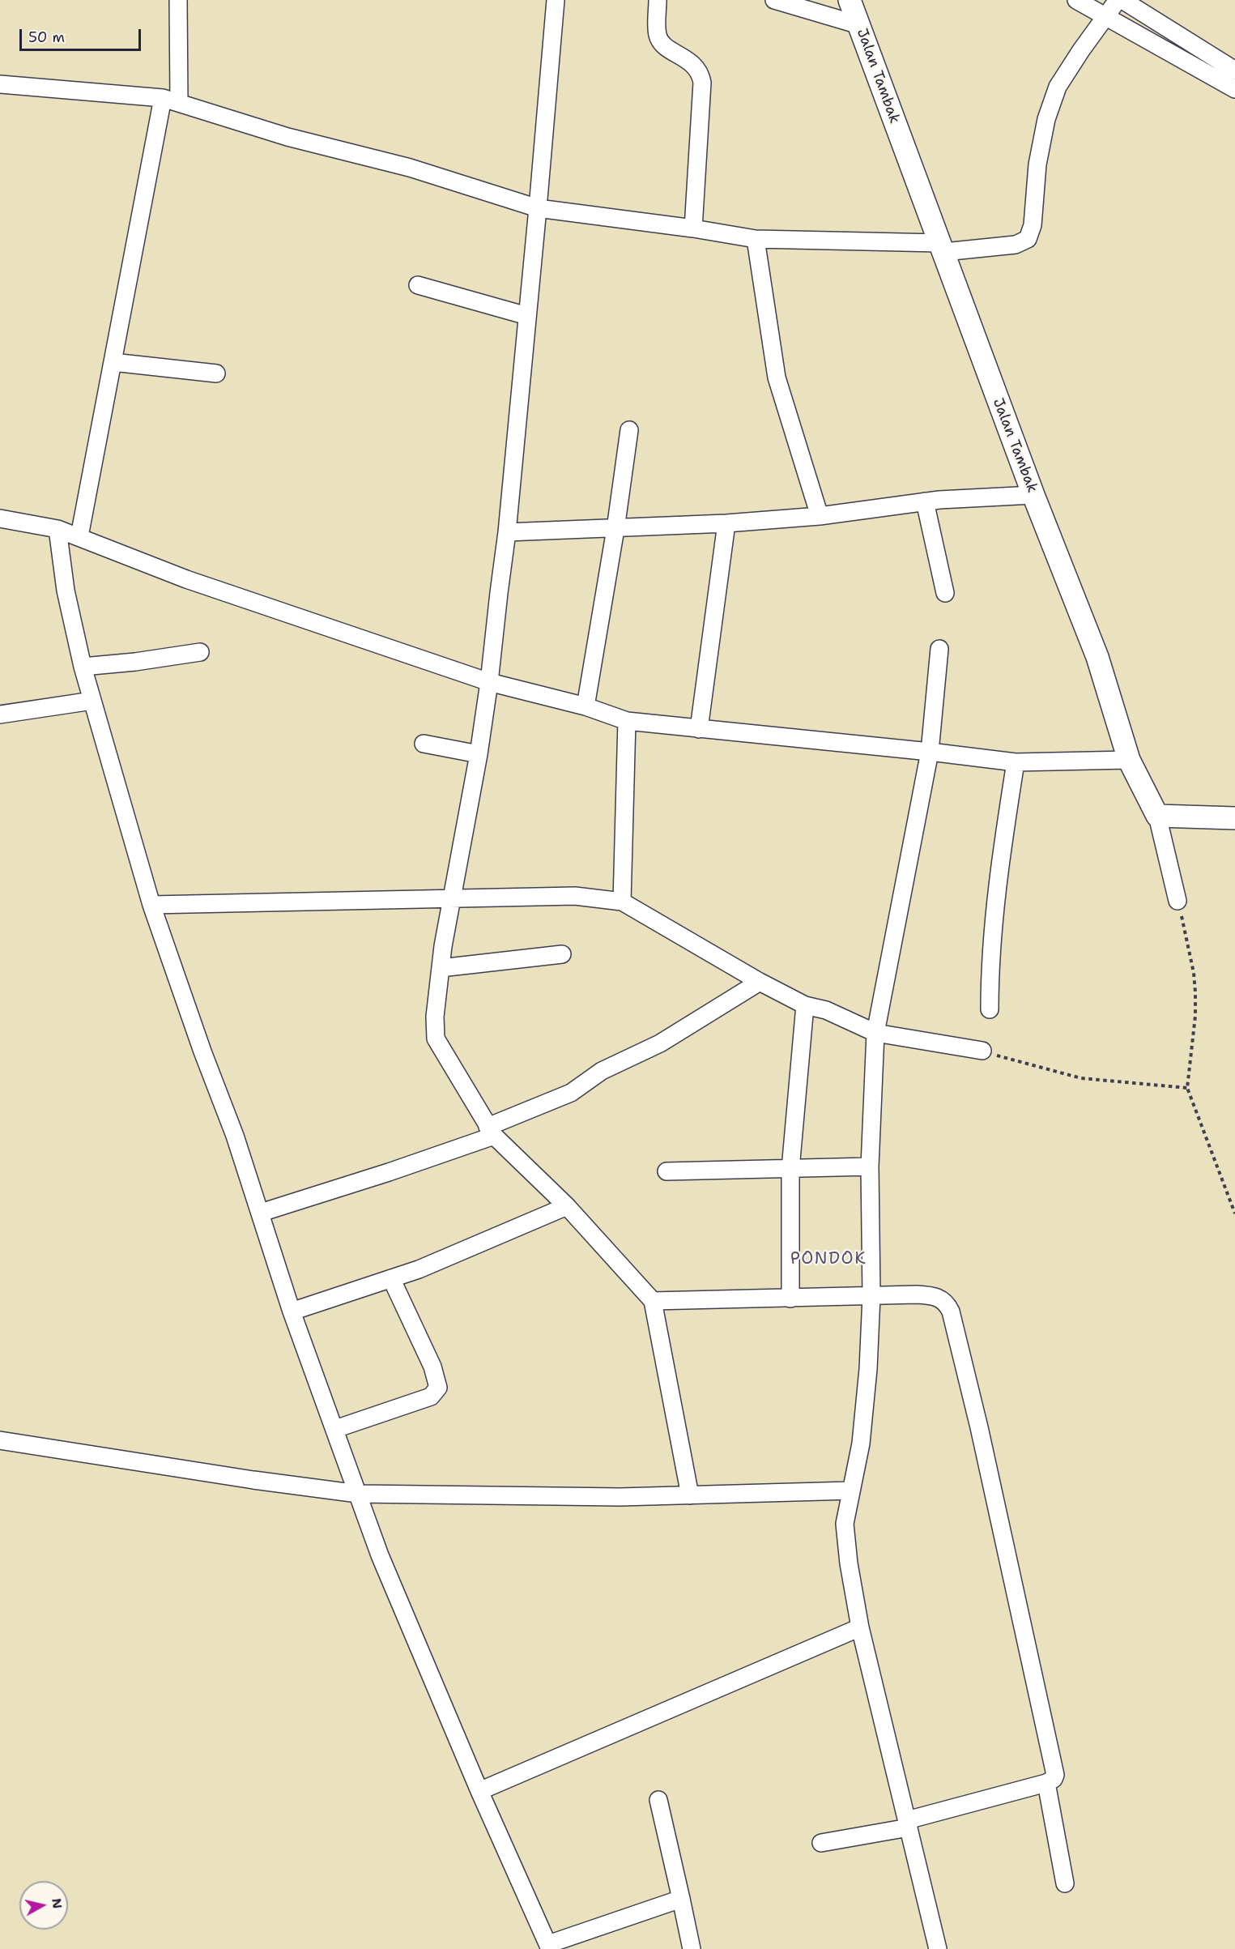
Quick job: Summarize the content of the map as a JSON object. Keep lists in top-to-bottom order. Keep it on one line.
{"streets":{"street":["Jalan Tambak"]},"districts":["PONDOK"],"scale_bar":"50 m","north":"right"}
